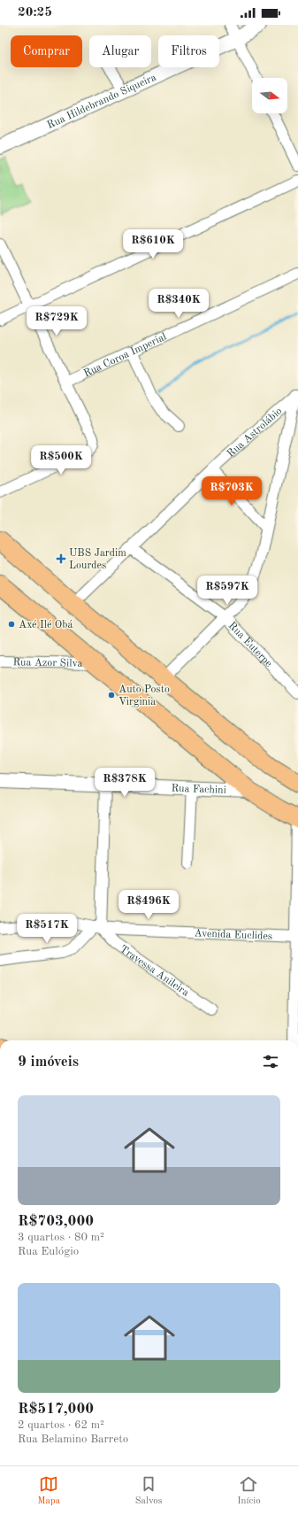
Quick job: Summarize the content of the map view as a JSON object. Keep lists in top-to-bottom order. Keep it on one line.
{"streets":{"street":["Rua Hildebrando Siqueira","Rua Coroa Imperial","Rua Astrolábio","Rua Euterpe","Rua Azor Silva","Rua Fachini","Avenida Euclides","Travessa Anileira"]},"crossings":[["Rua Astrolábio","Rua Euterpe"],["Avenida Euclides","Travessa Anileira"]],"places":{"health":["UBS Jardim Lourdes"],"other":["Axé Ilé Obá","Auto Posto Virginia"]},"north":"right","page":{"status":"20:25","chip":["Comprar","Alugar","Filtros"],"price":["R$610K","R$340K","R$729K","R$500K","R$703K","R$597K","R$378K","R$496K","R$517K"],"heading":"9 imóveis","list":[{"name":"R$703,000","note":"3 quartos · 80 m² · Rua Eulógio"},{"name":"R$517,000","note":"2 quartos · 62 m² · Rua Belamino Barreto"}],"tabs":["Mapa","Salvos","Início"]}}
